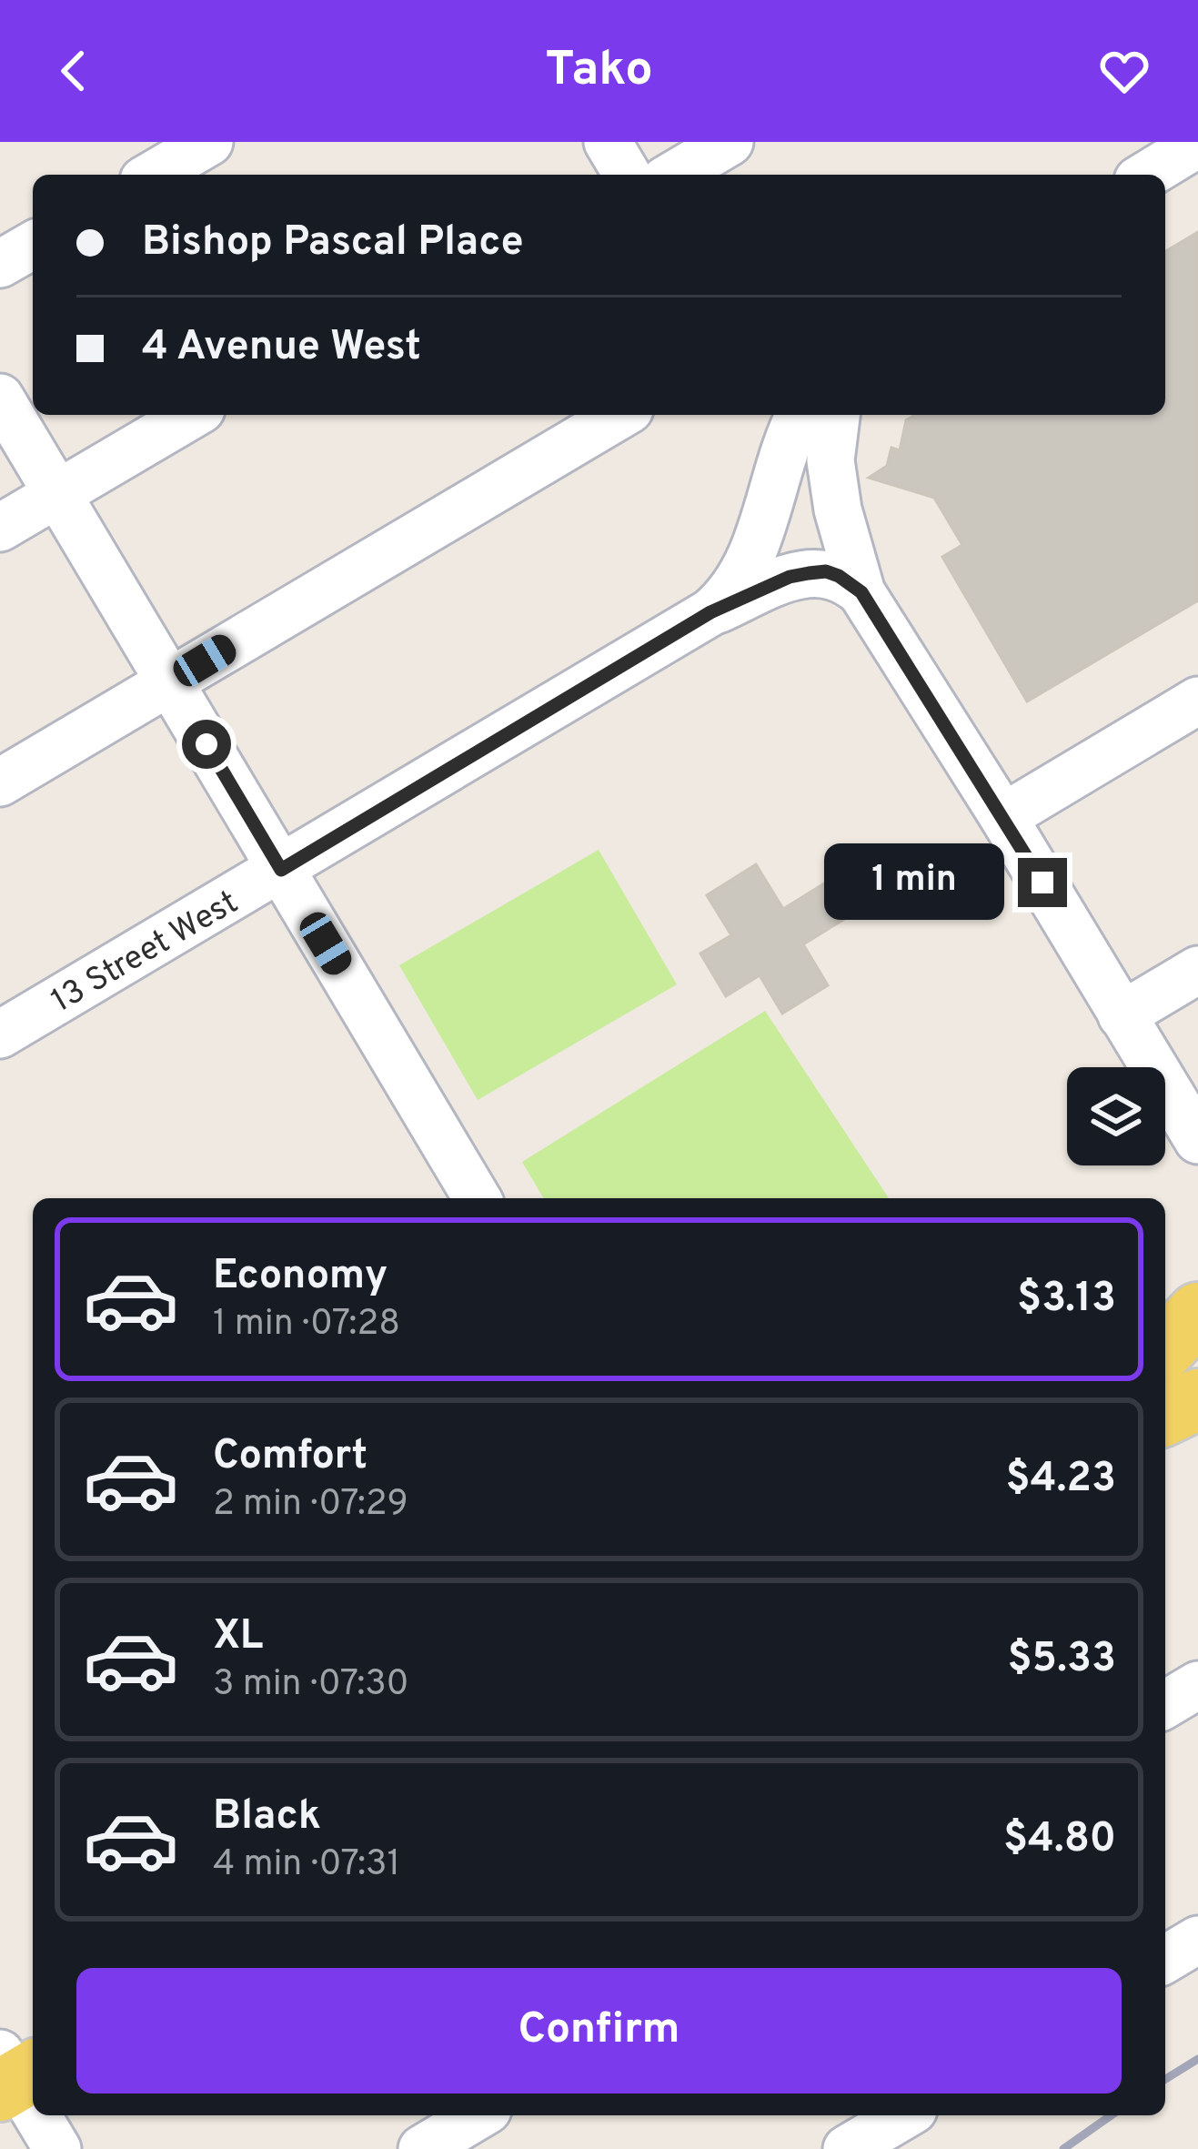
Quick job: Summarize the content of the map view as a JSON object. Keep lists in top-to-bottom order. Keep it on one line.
{"streets":{"street":["13 Street West"]},"page":{"header":"Tako","banner":["Bishop Pascal Place","4 Avenue West"],"bubble":"1 min","list":[{"name":"Economy","note":"1 min · 07:28","value":"$3.13"},{"name":"Comfort","note":"2 min · 07:29","value":"$4.23"},{"name":"XL","note":"3 min · 07:30","value":"$5.33"},{"name":"Black","note":"4 min · 07:31","value":"$4.80"}],"buttons":"Confirm"}}
